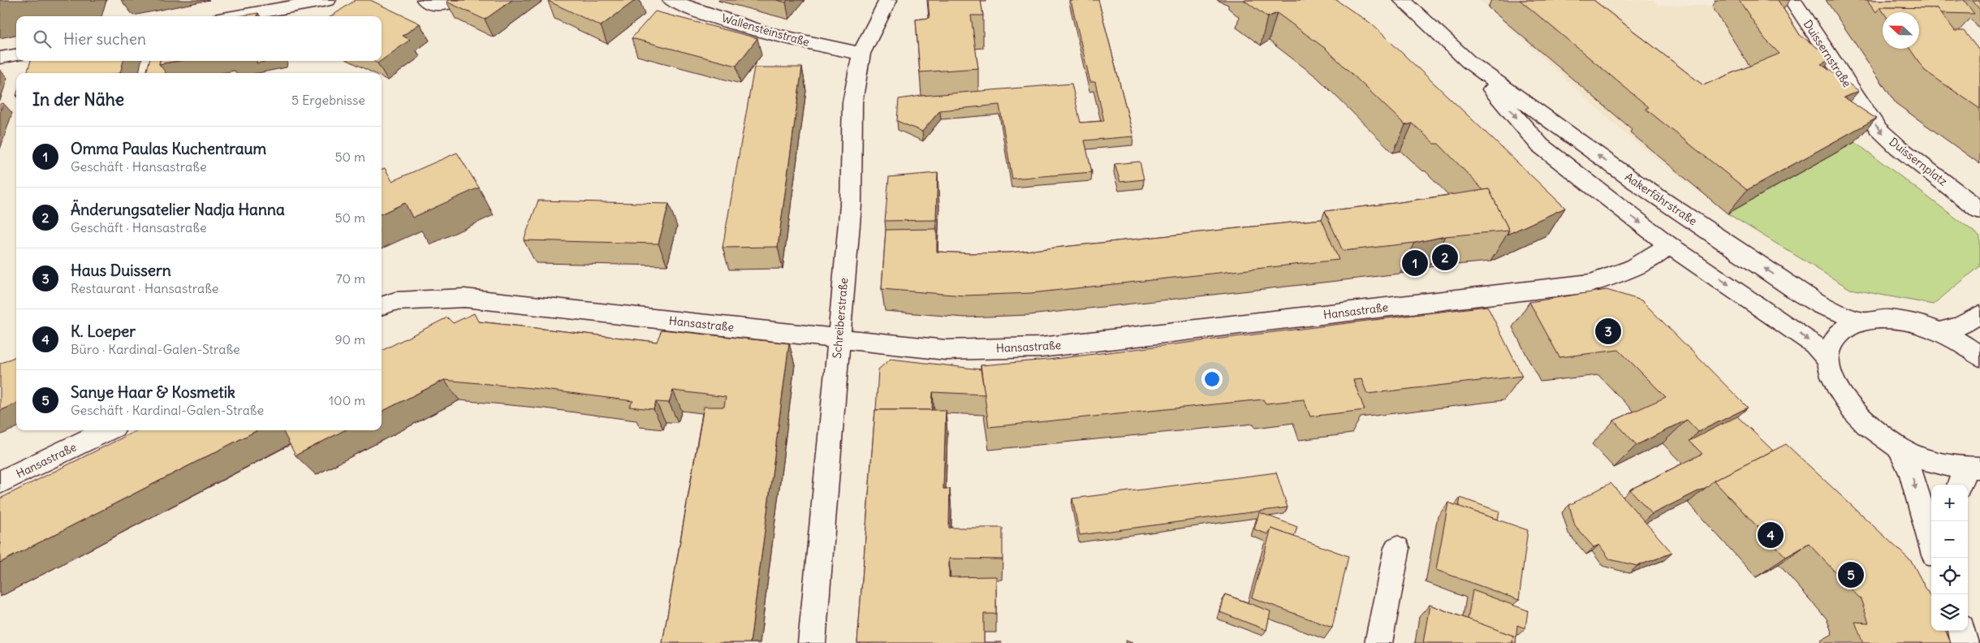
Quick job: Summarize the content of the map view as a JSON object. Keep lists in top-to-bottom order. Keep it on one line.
{"streets":{"street":["Wallensteinstraße","Duissernstraße","Duissernplatz","Aakerfährstraße","Hansastraße","Schreiberstraße"]},"crossings":[["Wallensteinstraße","Schreiberstraße"],["Duissernstraße","Duissernplatz"],["Aakerfährstraße","Hansastraße"],["Hansastraße","Schreiberstraße"]],"one_way":["Duissernplatz"],"north":"left","page":{"search":"Hier suchen","heading":["In der Nähe","5 Ergebnisse"],"list":[{"mark":"1","name":"Omma Paulas Kuchentraum","note":"Geschäft · Hansastraße","value":"50 m"},{"mark":"2","name":"Änderungsatelier Nadja Hanna","note":"Geschäft · Hansastraße","value":"50 m"},{"mark":"3","name":"Haus Duissern","note":"Restaurant · Hansastraße","value":"70 m"},{"mark":"4","name":"K. Loeper","note":"Büro · Kardinal-Galen-Straße","value":"90 m"},{"mark":"5","name":"Sanye Haar & Kosmetik","note":"Geschäft · Kardinal-Galen-Straße","value":"100 m"}],"pins":["2","1","3","4","5"],"map_buttons":["+","−"]}}
